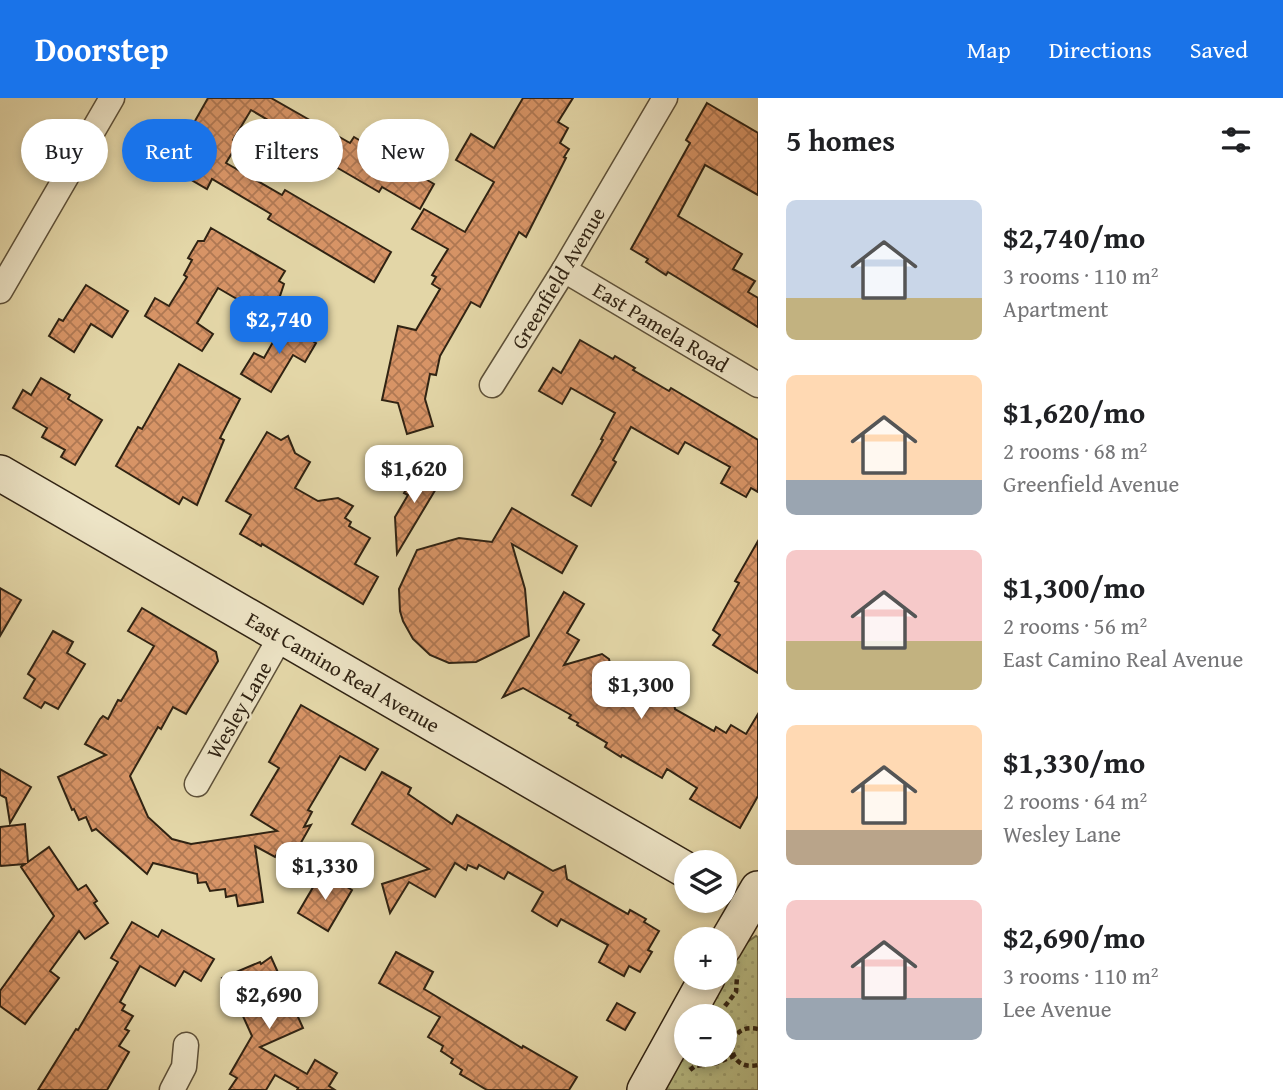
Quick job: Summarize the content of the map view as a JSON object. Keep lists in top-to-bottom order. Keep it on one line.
{"streets":{"street":["Greenfield Avenue","East Pamela Road","East Camino Real Avenue","Wesley Lane"]},"crossings":[["Greenfield Avenue","East Pamela Road"],["East Camino Real Avenue","Wesley Lane"]],"page":{"header":"Doorstep","nav":["Map","Directions","Saved"],"heading":"5 homes","chip":["Buy","Rent","Filters","New"],"list":[{"name":"$2,740/mo","note":"3 rooms · 110 m² · Apartment"},{"name":"$1,620/mo","note":"2 rooms · 68 m² · Greenfield Avenue"},{"name":"$1,300/mo","note":"2 rooms · 56 m² · East Camino Real Avenue"},{"name":"$1,330/mo","note":"2 rooms · 64 m² · Wesley Lane"},{"name":"$2,690/mo","note":"3 rooms · 110 m² · Lee Avenue"}],"price":["$2,740","$1,620","$1,300","$1,330","$2,690"],"map_buttons":["+","−"]}}
